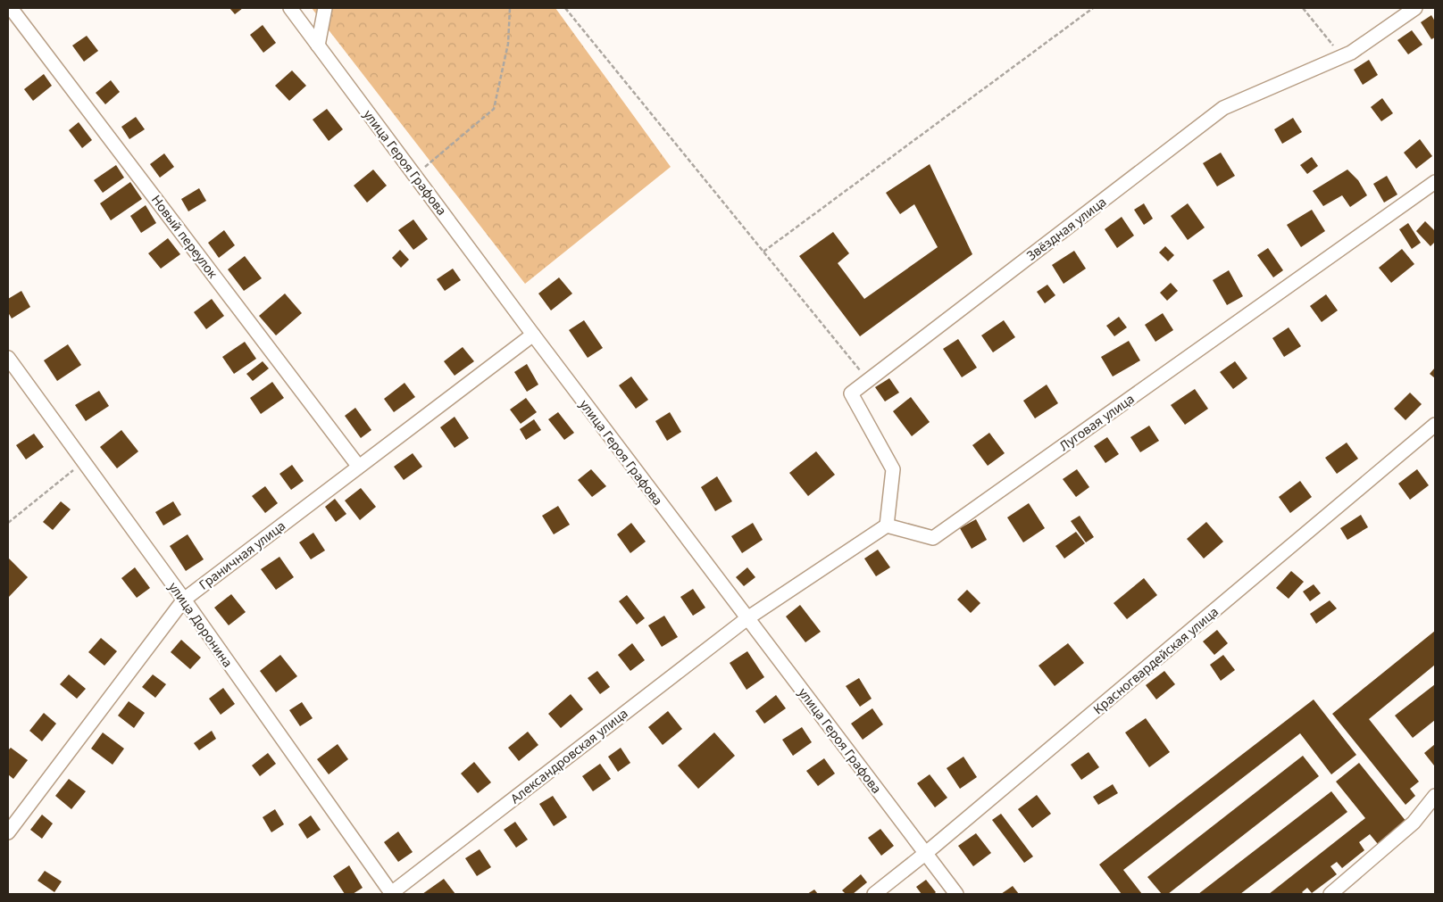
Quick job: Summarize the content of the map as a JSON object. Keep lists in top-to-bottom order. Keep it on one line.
{"streets":{"street":["улица Героя Графова","Звёздная улица","Новый переулок","Луговая улица","Граничная улица","улица Доронина","Красногвардейская улица","Александровская улица"]},"crossings":[["улица Героя Графова","Граничная улица"],["улица Героя Графова","Красногвардейская улица"],["улица Героя Графова","Александровская улица"],["Звёздная улица","Луговая улица"],["Новый переулок","Граничная улица"],["Граничная улица","улица Доронина"],["улица Доронина","Александровская улица"]]}
